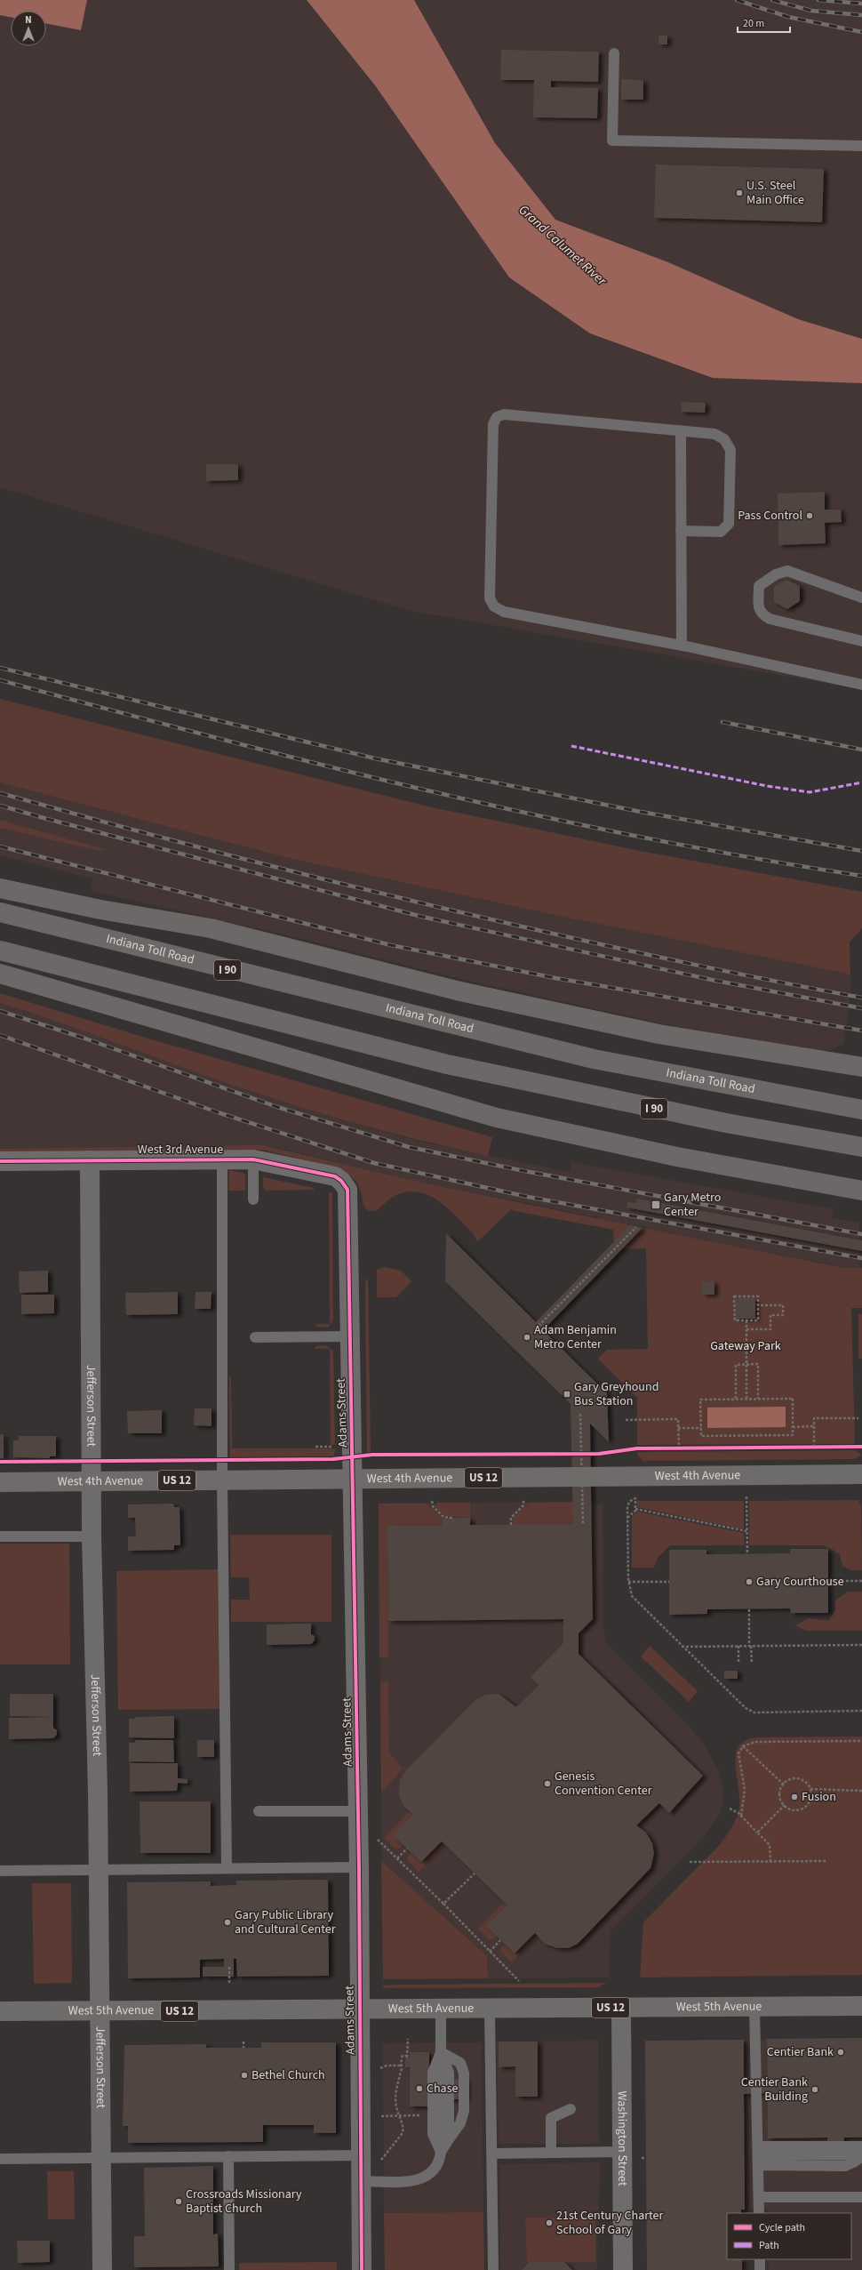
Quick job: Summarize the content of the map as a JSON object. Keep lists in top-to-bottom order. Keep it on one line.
{"streets":{"highway":["Indiana Toll Road","I 90"],"main road":["West 4th Avenue","US 12","West 5th Avenue"],"street":["West 3rd Avenue","Jefferson Street","Adams Street","Washington Street"]},"crossings":[["West 3rd Avenue","Jefferson Street"],["West 3rd Avenue","Adams Street"],["Jefferson Street","West 4th Avenue"],["Jefferson Street","West 5th Avenue"],["Adams Street","West 4th Avenue"],["Adams Street","West 5th Avenue"],["West 5th Avenue","Washington Street"]],"water":["Grand Calumet River"],"parks":["Gateway Park"],"places":{"other":["U.S. Steel Main Office","Pass Control","Adam Benjamin Metro Center","Gary Courthouse","Genesis Convention Center","Fusion","Gary Public Library and Cultural Center","Centier Bank","Bethel Church","Chase","Centier Bank Building","Crossroads Missionary Baptist Church","21st Century Charter School of Gary"],"transit":["Gary Metro Center","Gary Greyhound Bus Station"]},"legend":["Cycle path","Path"],"scale_bar":"20 m","north":"top"}
